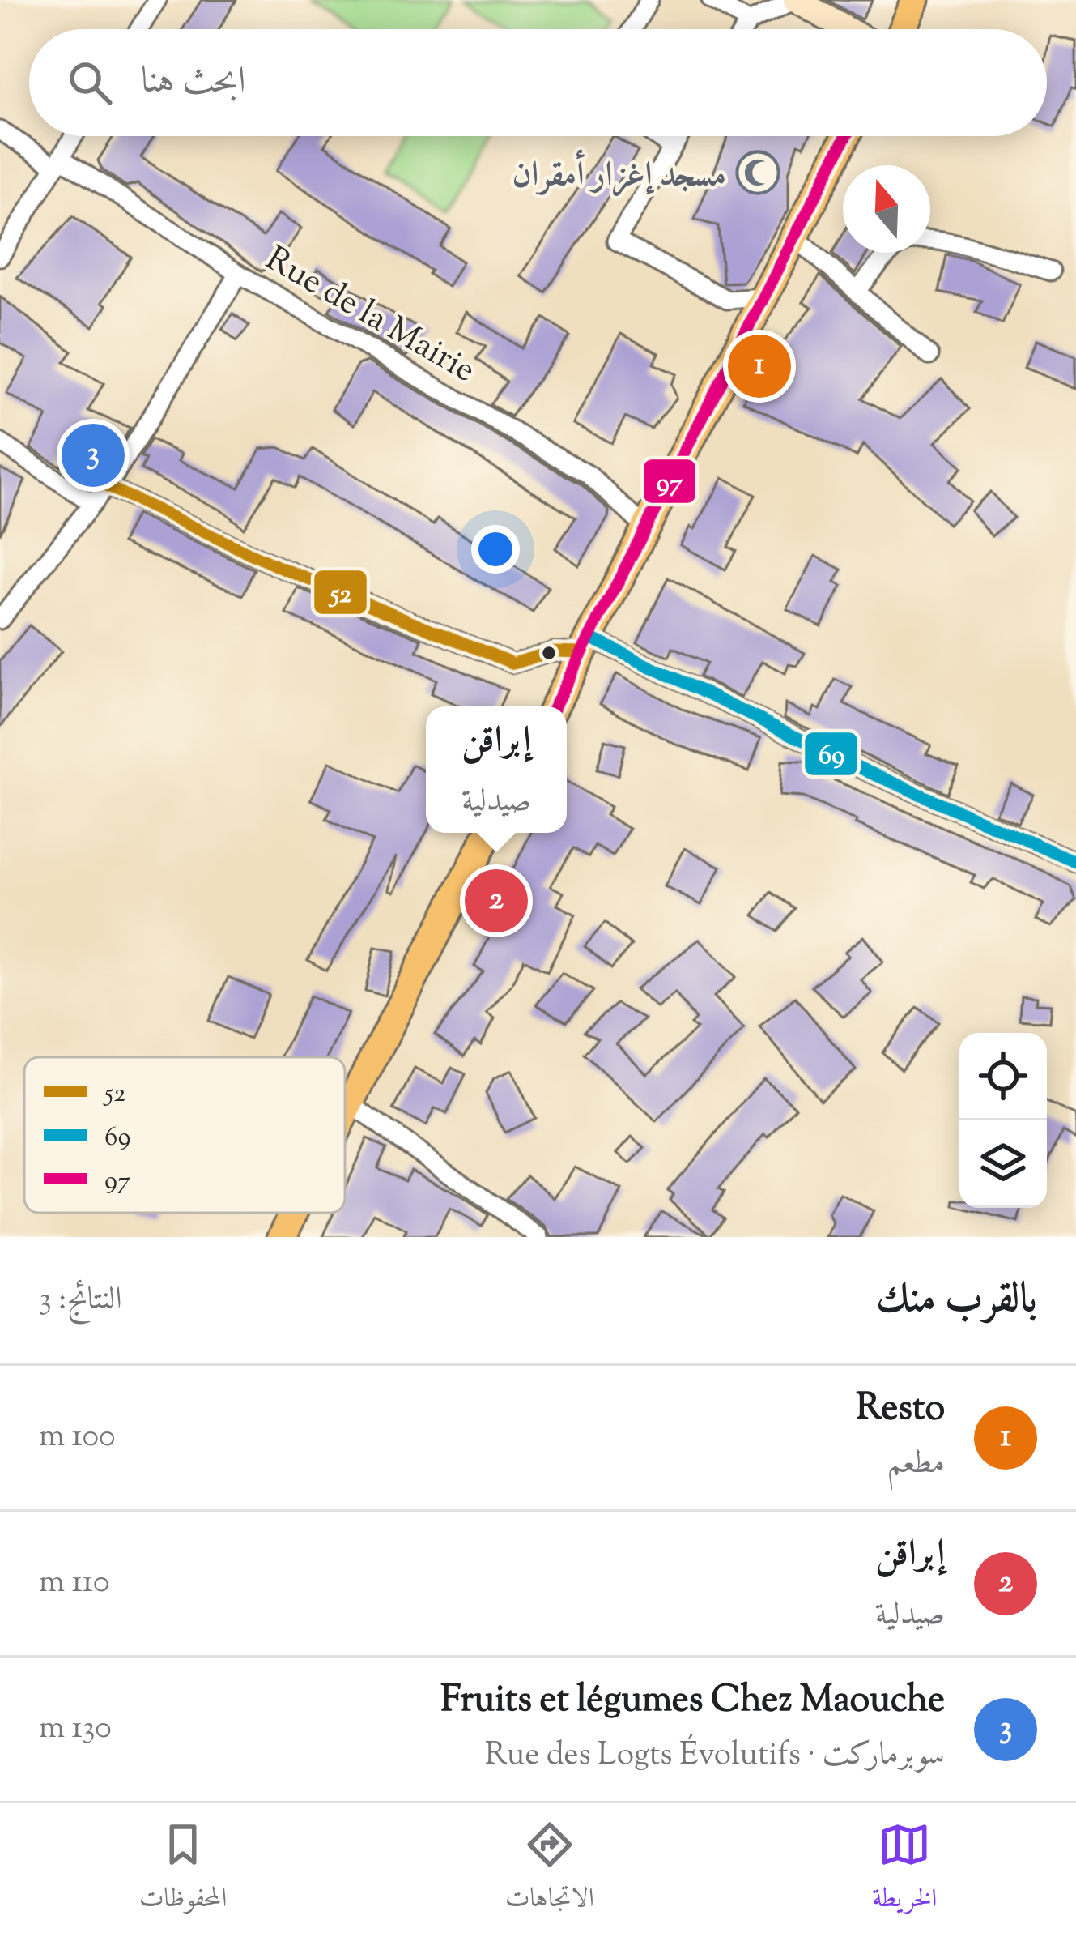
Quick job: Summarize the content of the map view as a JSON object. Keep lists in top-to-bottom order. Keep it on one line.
{"streets":{"street":["Rue de la Mairie"]},"places":{"mosque":["مسجد إغزار أمقران"]},"lines":["transit line 97","transit line 52","transit line 69"],"legend":["52","69","97"],"north":"top","page":{"search":"ابحث هنا","pins":["1","3","2"],"popup":["إبراقن","صيدلية"],"heading":["بالقرب منك","النتائج: 3"],"list":[{"mark":"1","name":"Resto","note":"مطعم","value":"100 m"},{"mark":"2","name":"إبراقن","note":"صيدلية","value":"110 m"},{"mark":"3","name":"Fruits et légumes Chez Maouche","note":"سوبرماركت · Rue des Logts Évolutifs","value":"130 m"}],"nav":["الخريطة","الاتجاهات","المحفوظات"]}}
